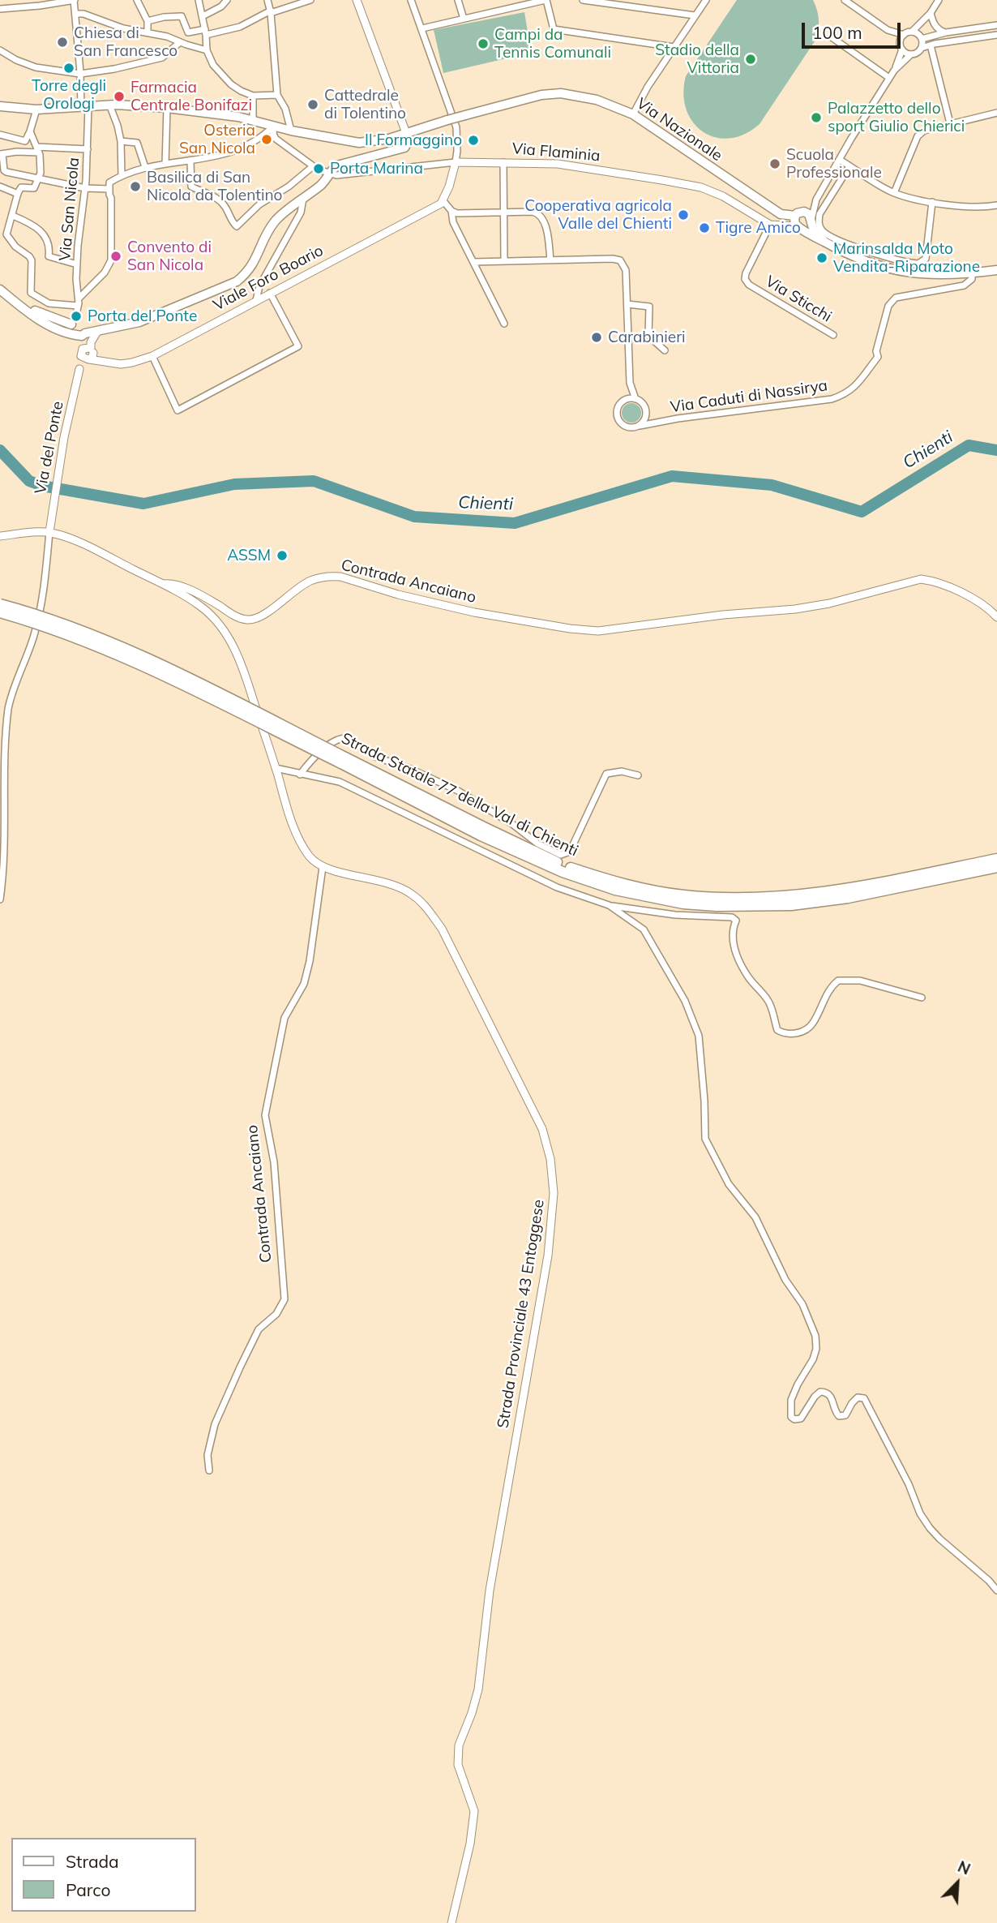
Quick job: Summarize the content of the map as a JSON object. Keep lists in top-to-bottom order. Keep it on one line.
{"streets":{"highway":["Strada Statale 77 della Val di Chienti"],"main road":["Via Nazionale"],"street":["Via Flaminia","Via San Nicola","Viale Foro Boario","Via Sticchi","Via Caduti di Nassirya","Via del Ponte","Contrada Ancaiano","Strada Provinciale 43 Entoggese"]},"crossings":[["Via Nazionale","Via San Nicola"],["Via Nazionale","Via Caduti di Nassirya"],["Via Flaminia","Via Sticchi"],["Viale Foro Boario","Via del Ponte"],["Via del Ponte","Contrada Ancaiano"],["Contrada Ancaiano","Strada Provinciale 43 Entoggese"]],"water":["Chienti"],"places":["Chiesa di San Francesco","Campi da Tennis Comunali","Stadio della Vittoria","Torre degli Orologi","Farmacia Centrale Bonifazi","Cattedrale di Tolentino","Palazzetto dello sport Giulio Chierici","Osteria San Nicola","Il Formaggino","Scuola Professionale","Porta Marina","Basilica di San Nicola da Tolentino","Cooperativa agricola Valle del Chienti","Tigre Amico","Convento di San Nicola","Marinsalda Moto Vendita-Riparazione","Porta del Ponte","Carabinieri","ASSM"],"legend":["Strada","Parco"],"scale_bar":"100 m","north":"top right"}
